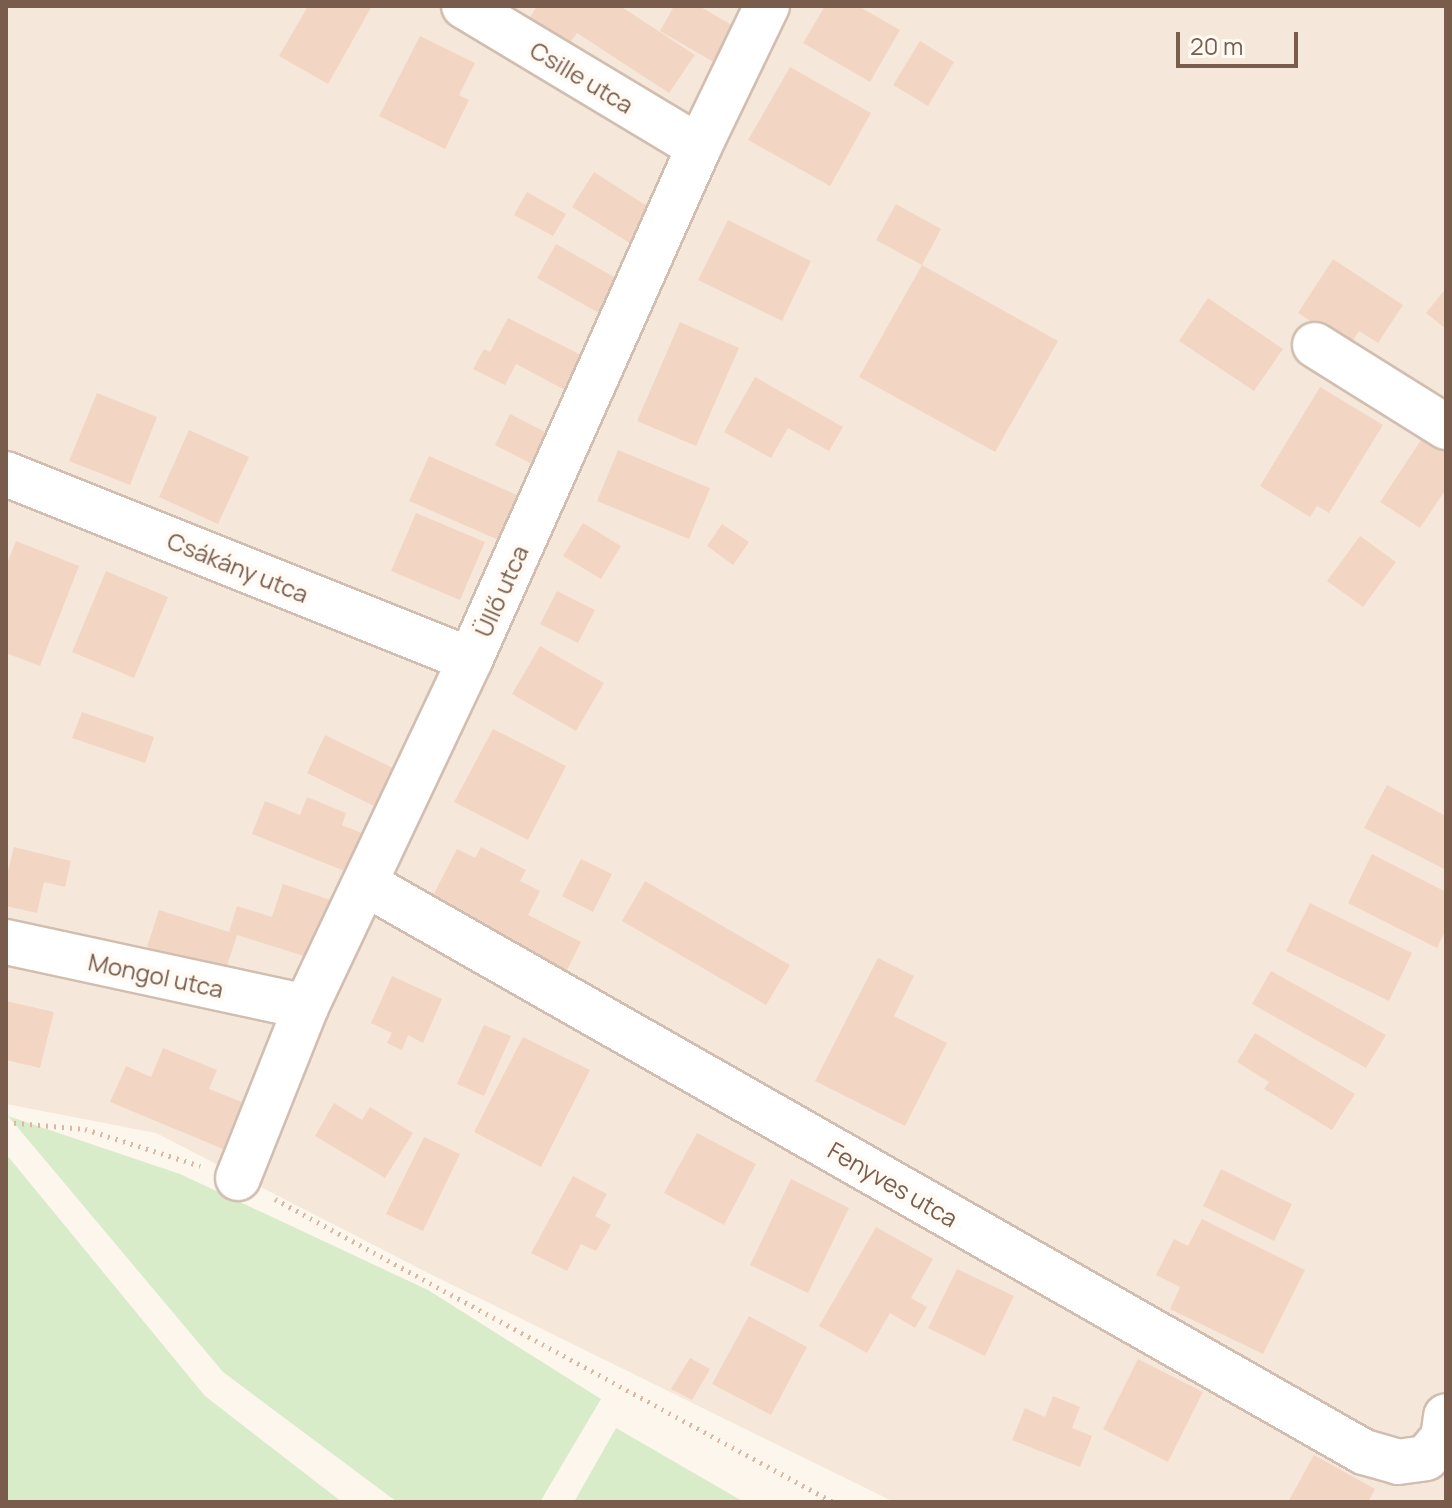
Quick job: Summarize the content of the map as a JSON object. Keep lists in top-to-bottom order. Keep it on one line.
{"streets":{"street":["Csille utca","Csákány utca","Üllő utca","Mongol utca","Fenyves utca"]},"crossings":[["Csille utca","Üllő utca"],["Csákány utca","Üllő utca"],["Üllő utca","Mongol utca"],["Üllő utca","Fenyves utca"]],"scale_bar":"20 m"}
